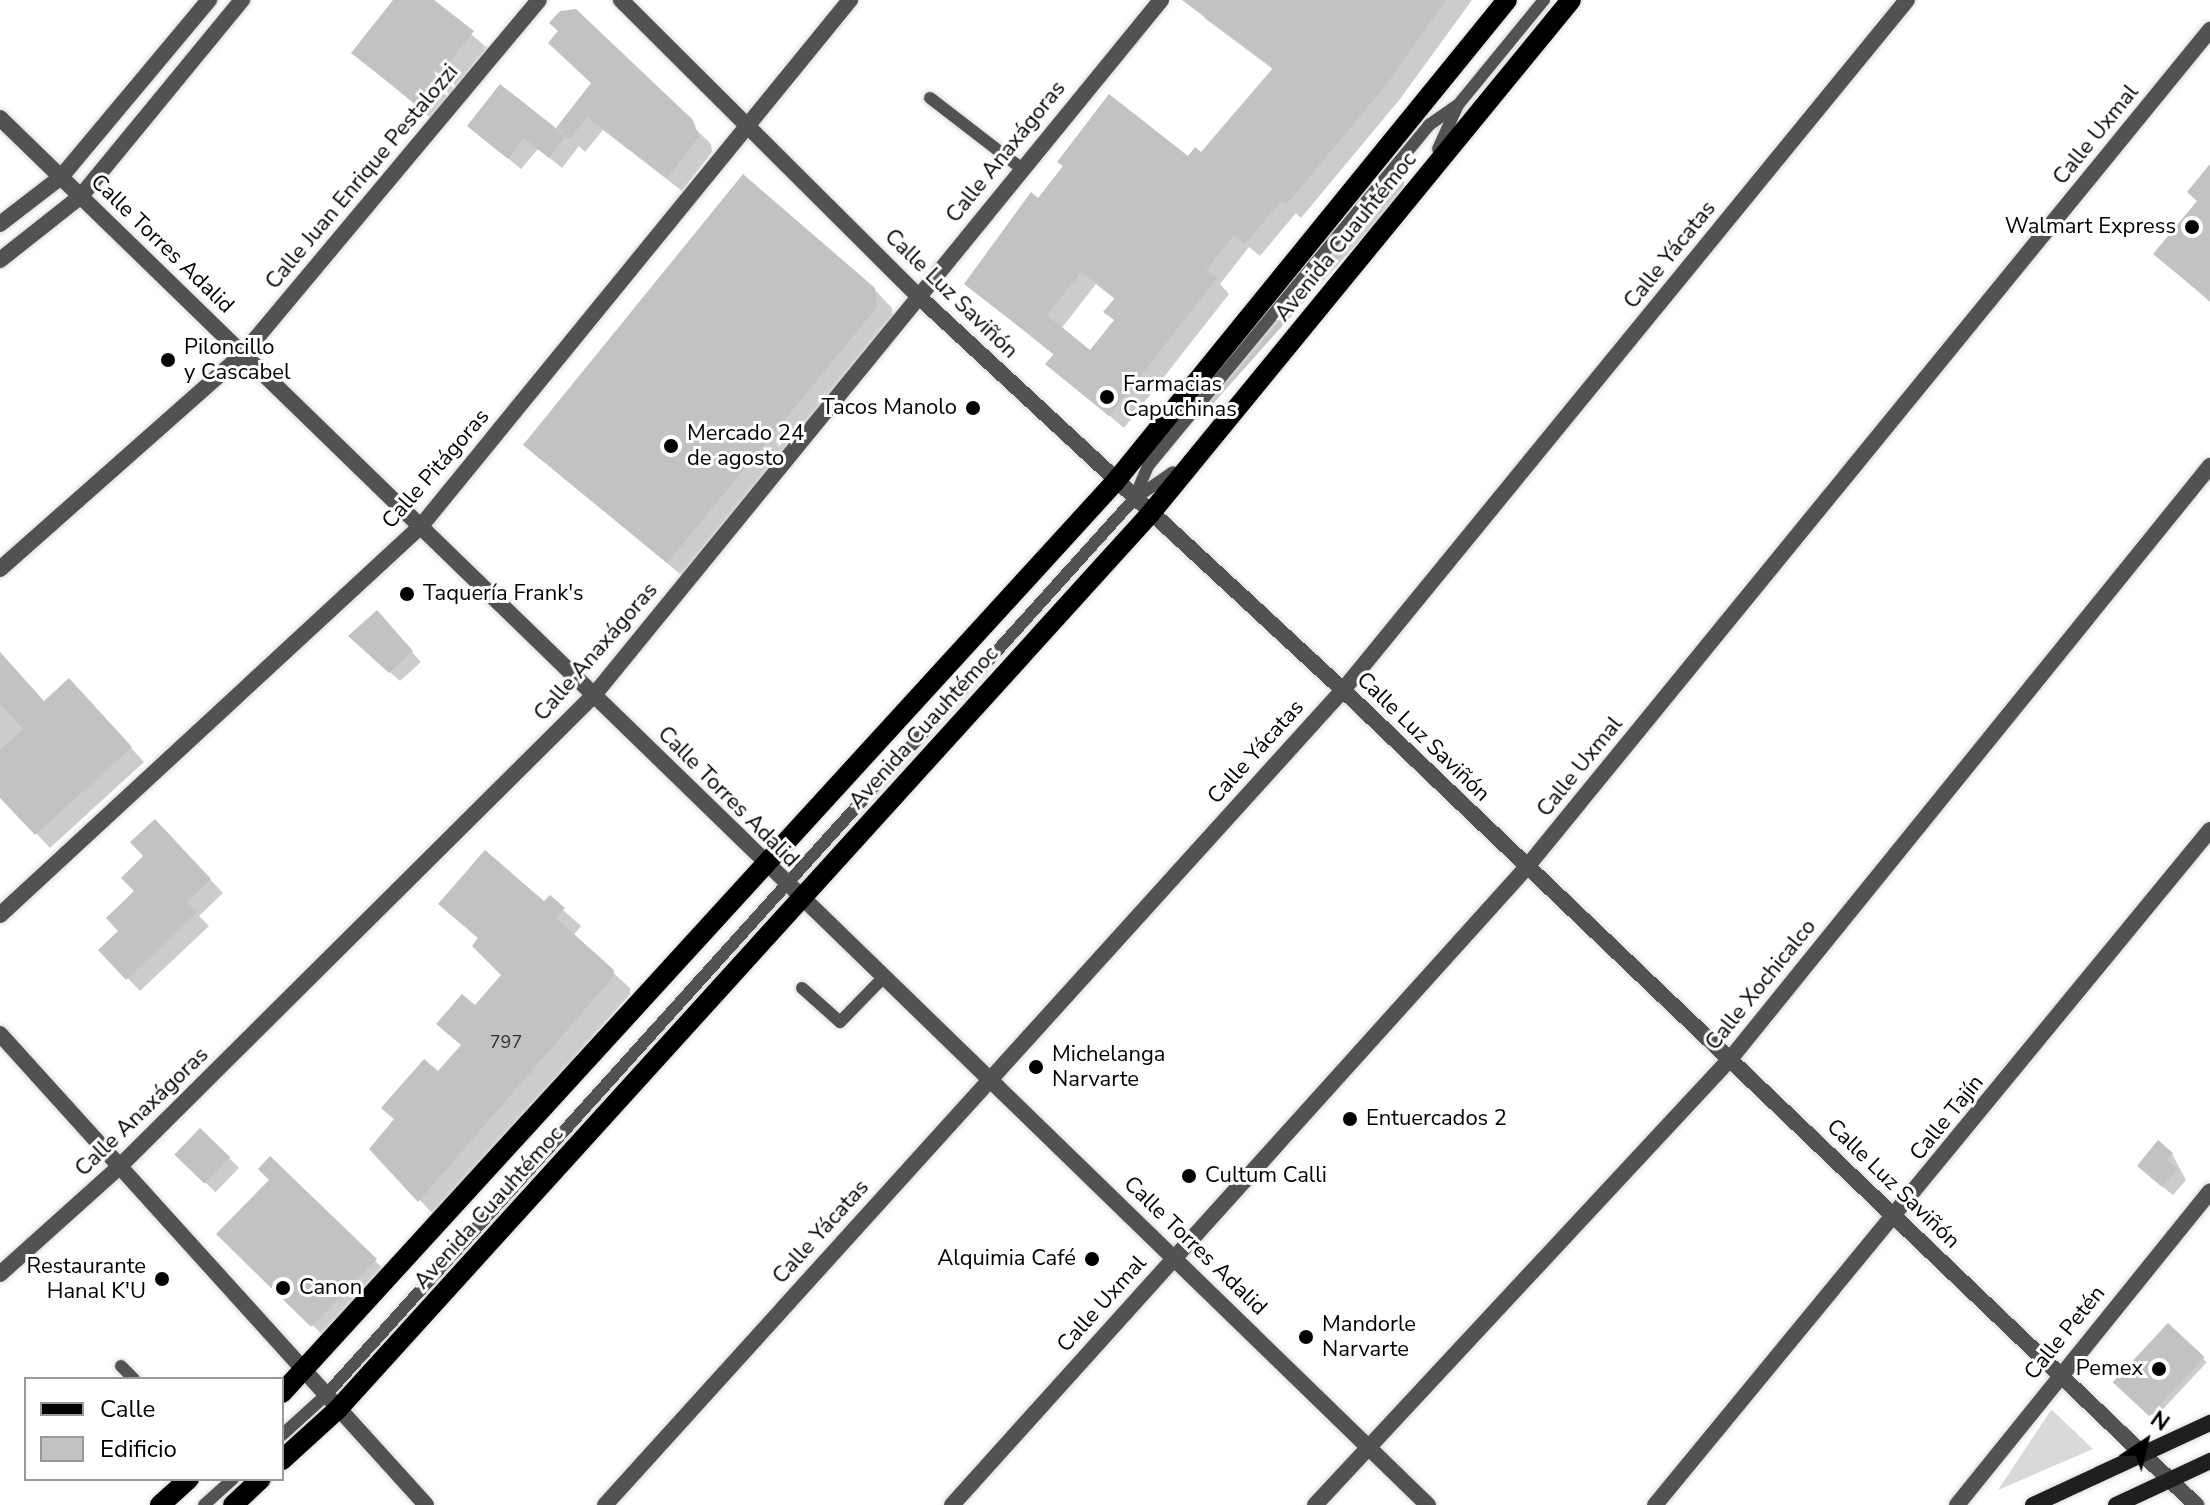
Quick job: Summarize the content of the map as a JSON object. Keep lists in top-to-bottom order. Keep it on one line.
{"streets":{"main road":["Avenida Cuauhtémoc"],"street":["Calle Uxmal","Calle Anaxágoras","Calle Juan Enrique Pestalozzi","Calle Torres Adalid","Calle Yácatas","Calle Luz Saviñón","Calle Pitágoras","Calle Xochicalco","Calle Tajín","Calle Petén"]},"crossings":[["Calle Uxmal","Calle Torres Adalid"],["Calle Uxmal","Calle Luz Saviñón"],["Calle Anaxágoras","Calle Torres Adalid"],["Calle Anaxágoras","Calle Luz Saviñón"],["Calle Juan Enrique Pestalozzi","Calle Torres Adalid"],["Avenida Cuauhtémoc","Calle Torres Adalid"],["Avenida Cuauhtémoc","Calle Luz Saviñón"],["Calle Torres Adalid","Calle Yácatas"],["Calle Torres Adalid","Calle Pitágoras"],["Calle Torres Adalid","Calle Xochicalco"],["Calle Yácatas","Calle Luz Saviñón"],["Calle Luz Saviñón","Calle Pitágoras"],["Calle Luz Saviñón","Calle Xochicalco"],["Calle Luz Saviñón","Calle Tajín"],["Calle Luz Saviñón","Calle Petén"]],"places":["Walmart Express","Piloncillo y Cascabel","Farmacias Capuchinas","Tacos Manolo","Mercado 24 de agosto","Taquería Frank's","Michelanga Narvarte","Entuercados 2","Cultum Calli","Alquimia Café","Restaurante Hanal K'U","Canon","Mandorle Narvarte","Pemex"],"house_numbers":["797"],"legend":["Calle","Edificio"],"north":"top right"}
